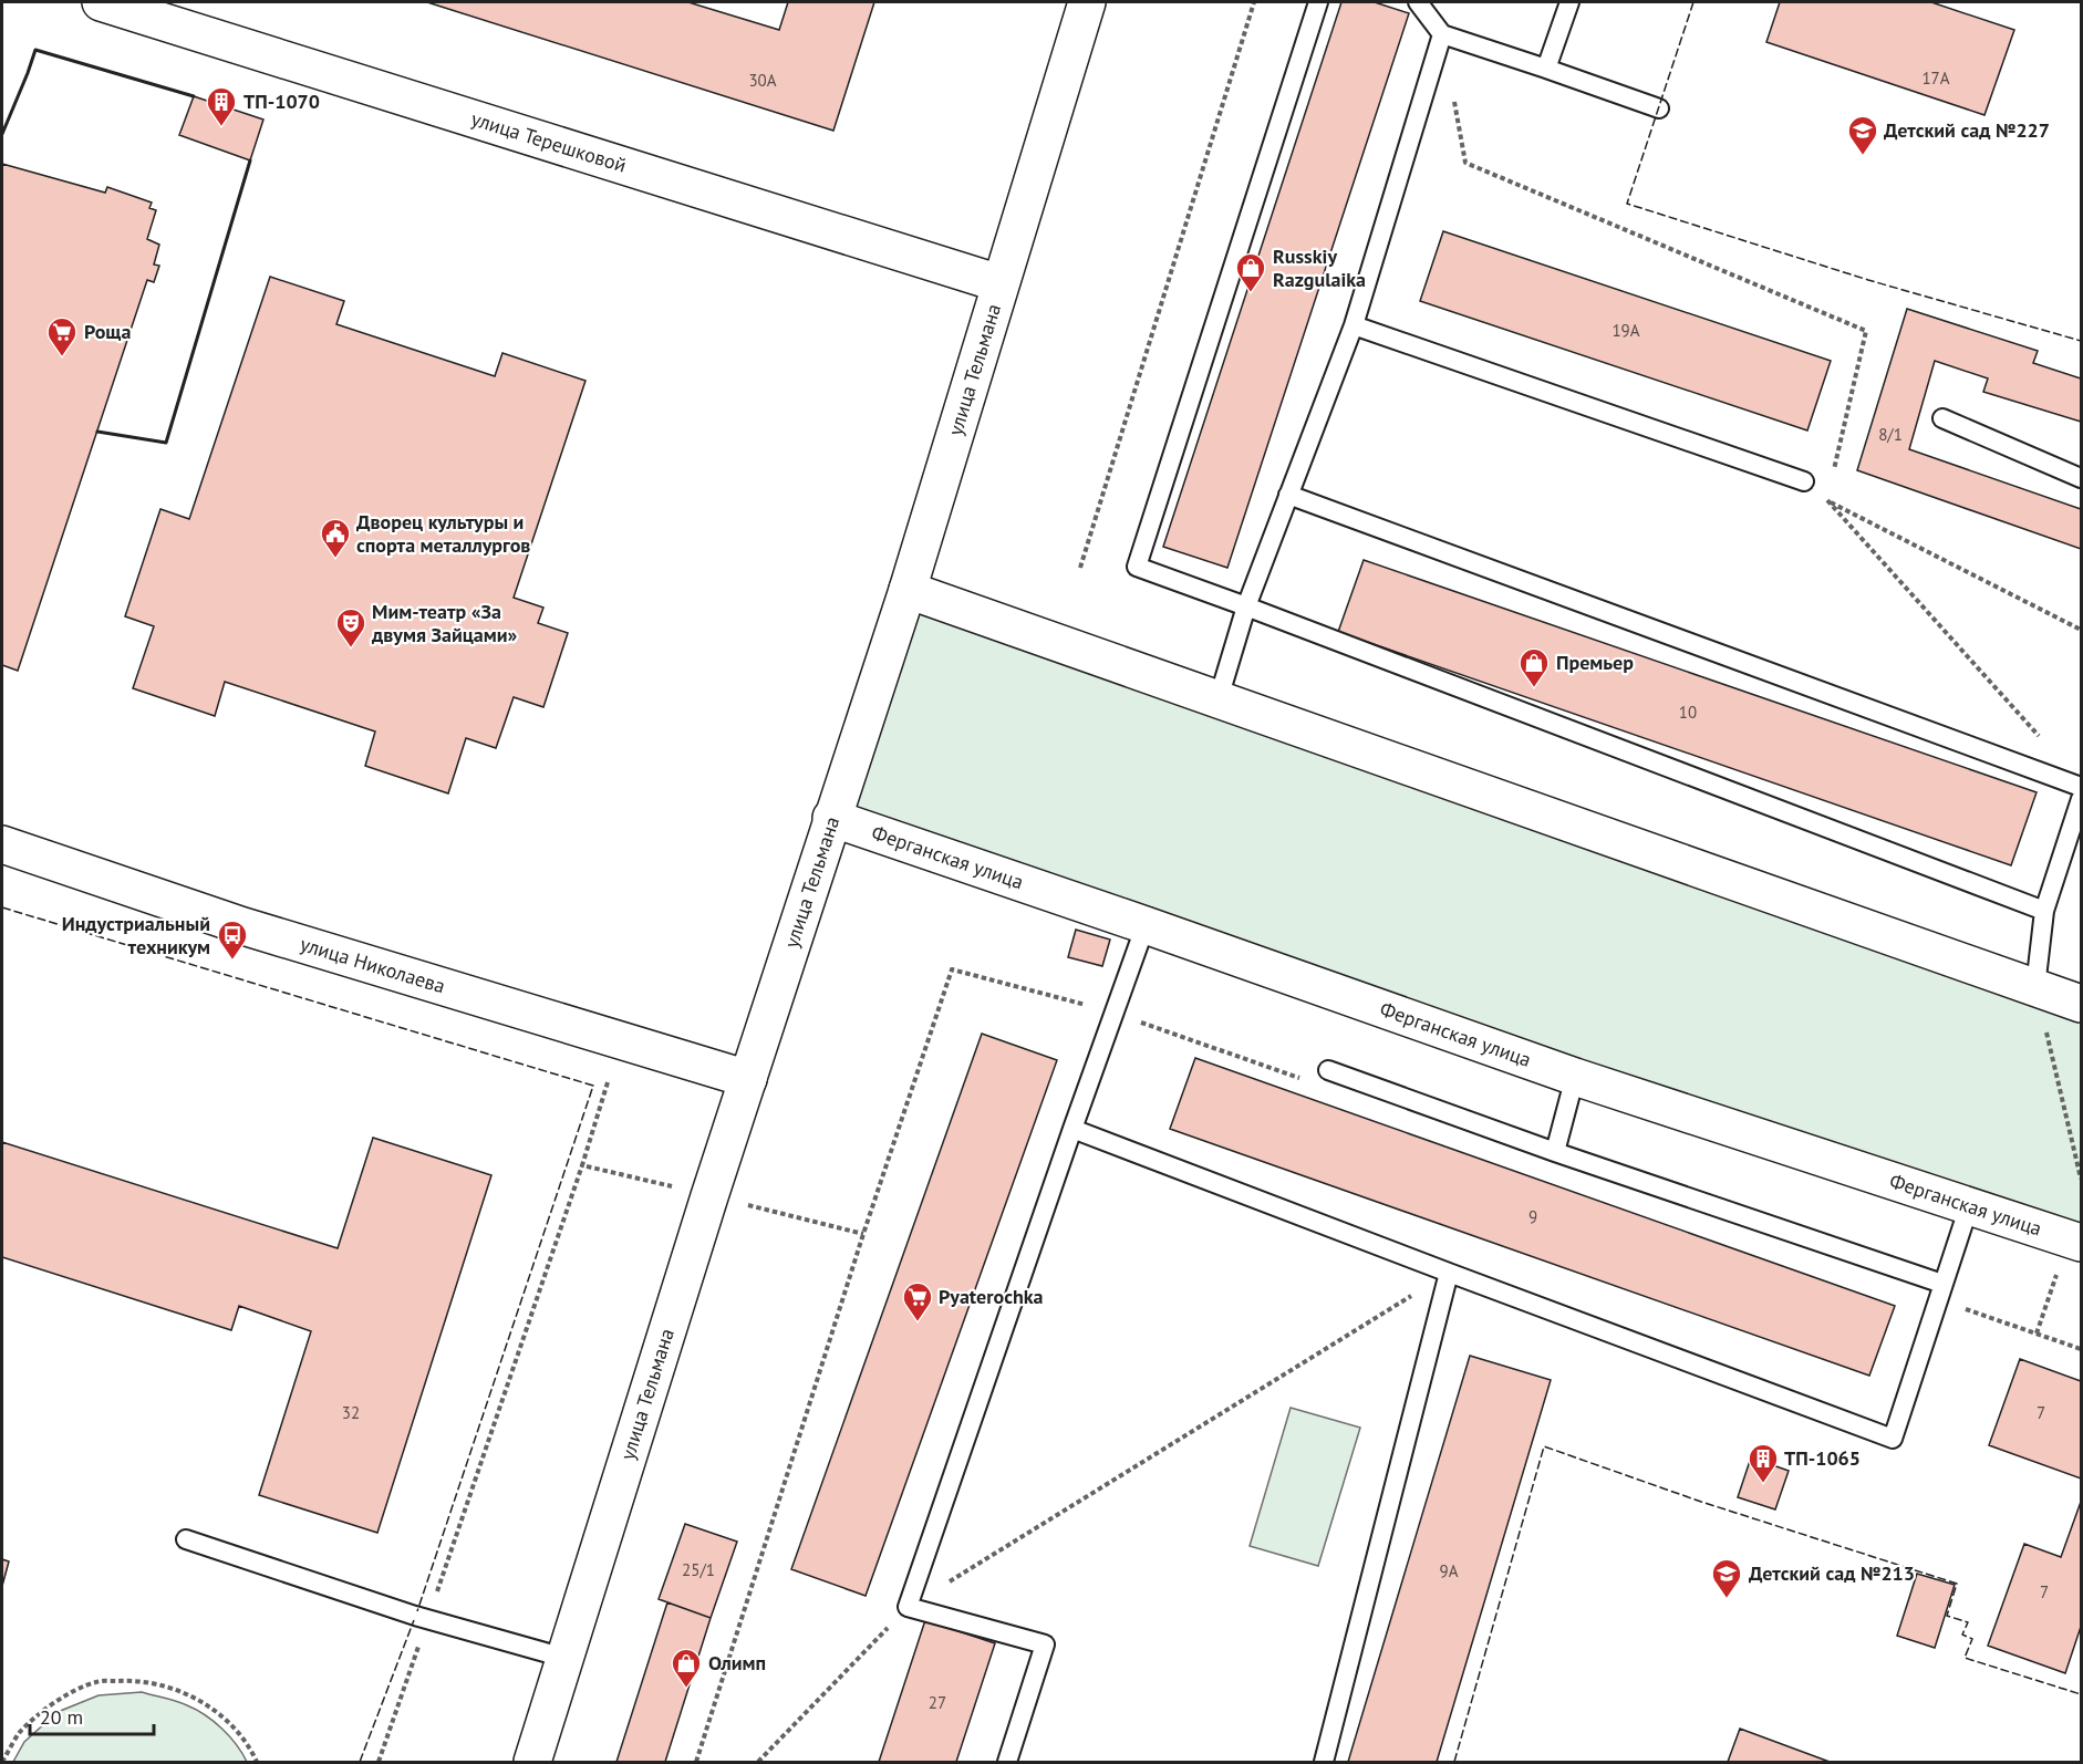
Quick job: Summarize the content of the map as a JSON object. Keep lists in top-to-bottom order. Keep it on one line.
{"streets":{"street":["улица Терешковой","улица Тельмана","Ферганская улица","улица Николаева"]},"crossings":[["улица Терешковой","улица Тельмана"],["улица Тельмана","Ферганская улица"],["улица Тельмана","улица Николаева"]],"places":{"building":["ТП-1070","ТП-1065"],"school or university":["Детский сад №227","Детский сад №213"],"shop":["Russkiy Razgulaika","Премьер","Олимп"],"supermarket":["Роща","Pyaterochka"],"public building":["Дворец культуры и спорта металлургов"],"theatre":["Мим-театр «За двумя Зайцами»"],"bus stop":["Индустриальный техникум"]},"house_numbers":["17А","30А","19А","8/1","10","9","32","7","25/1","9А","7","27"],"scale_bar":"20 m"}
